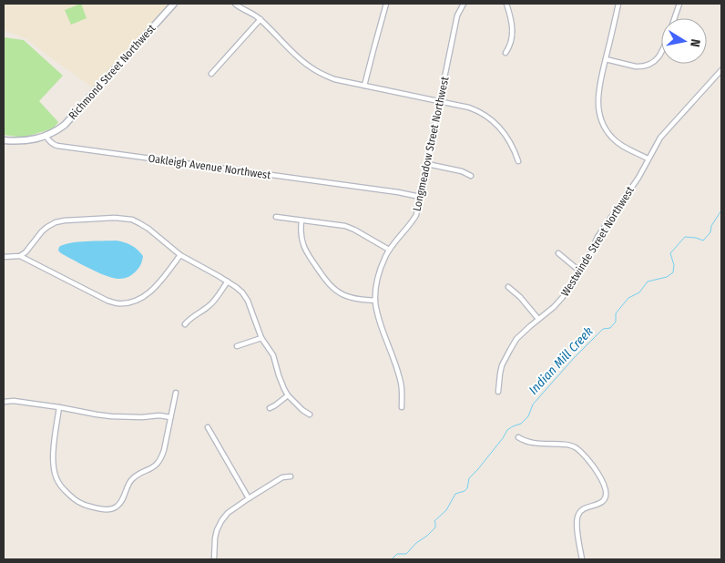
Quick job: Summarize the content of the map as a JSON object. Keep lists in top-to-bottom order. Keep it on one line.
{"streets":{"street":["Richmond Street Northwest","Longmeadow Street Northwest","Oakleigh Avenue Northwest","Westwinde Street Northwest"]},"crossings":[["Richmond Street Northwest","Oakleigh Avenue Northwest"],["Longmeadow Street Northwest","Oakleigh Avenue Northwest"]],"water":["Indian Mill Creek"],"north":"right"}
